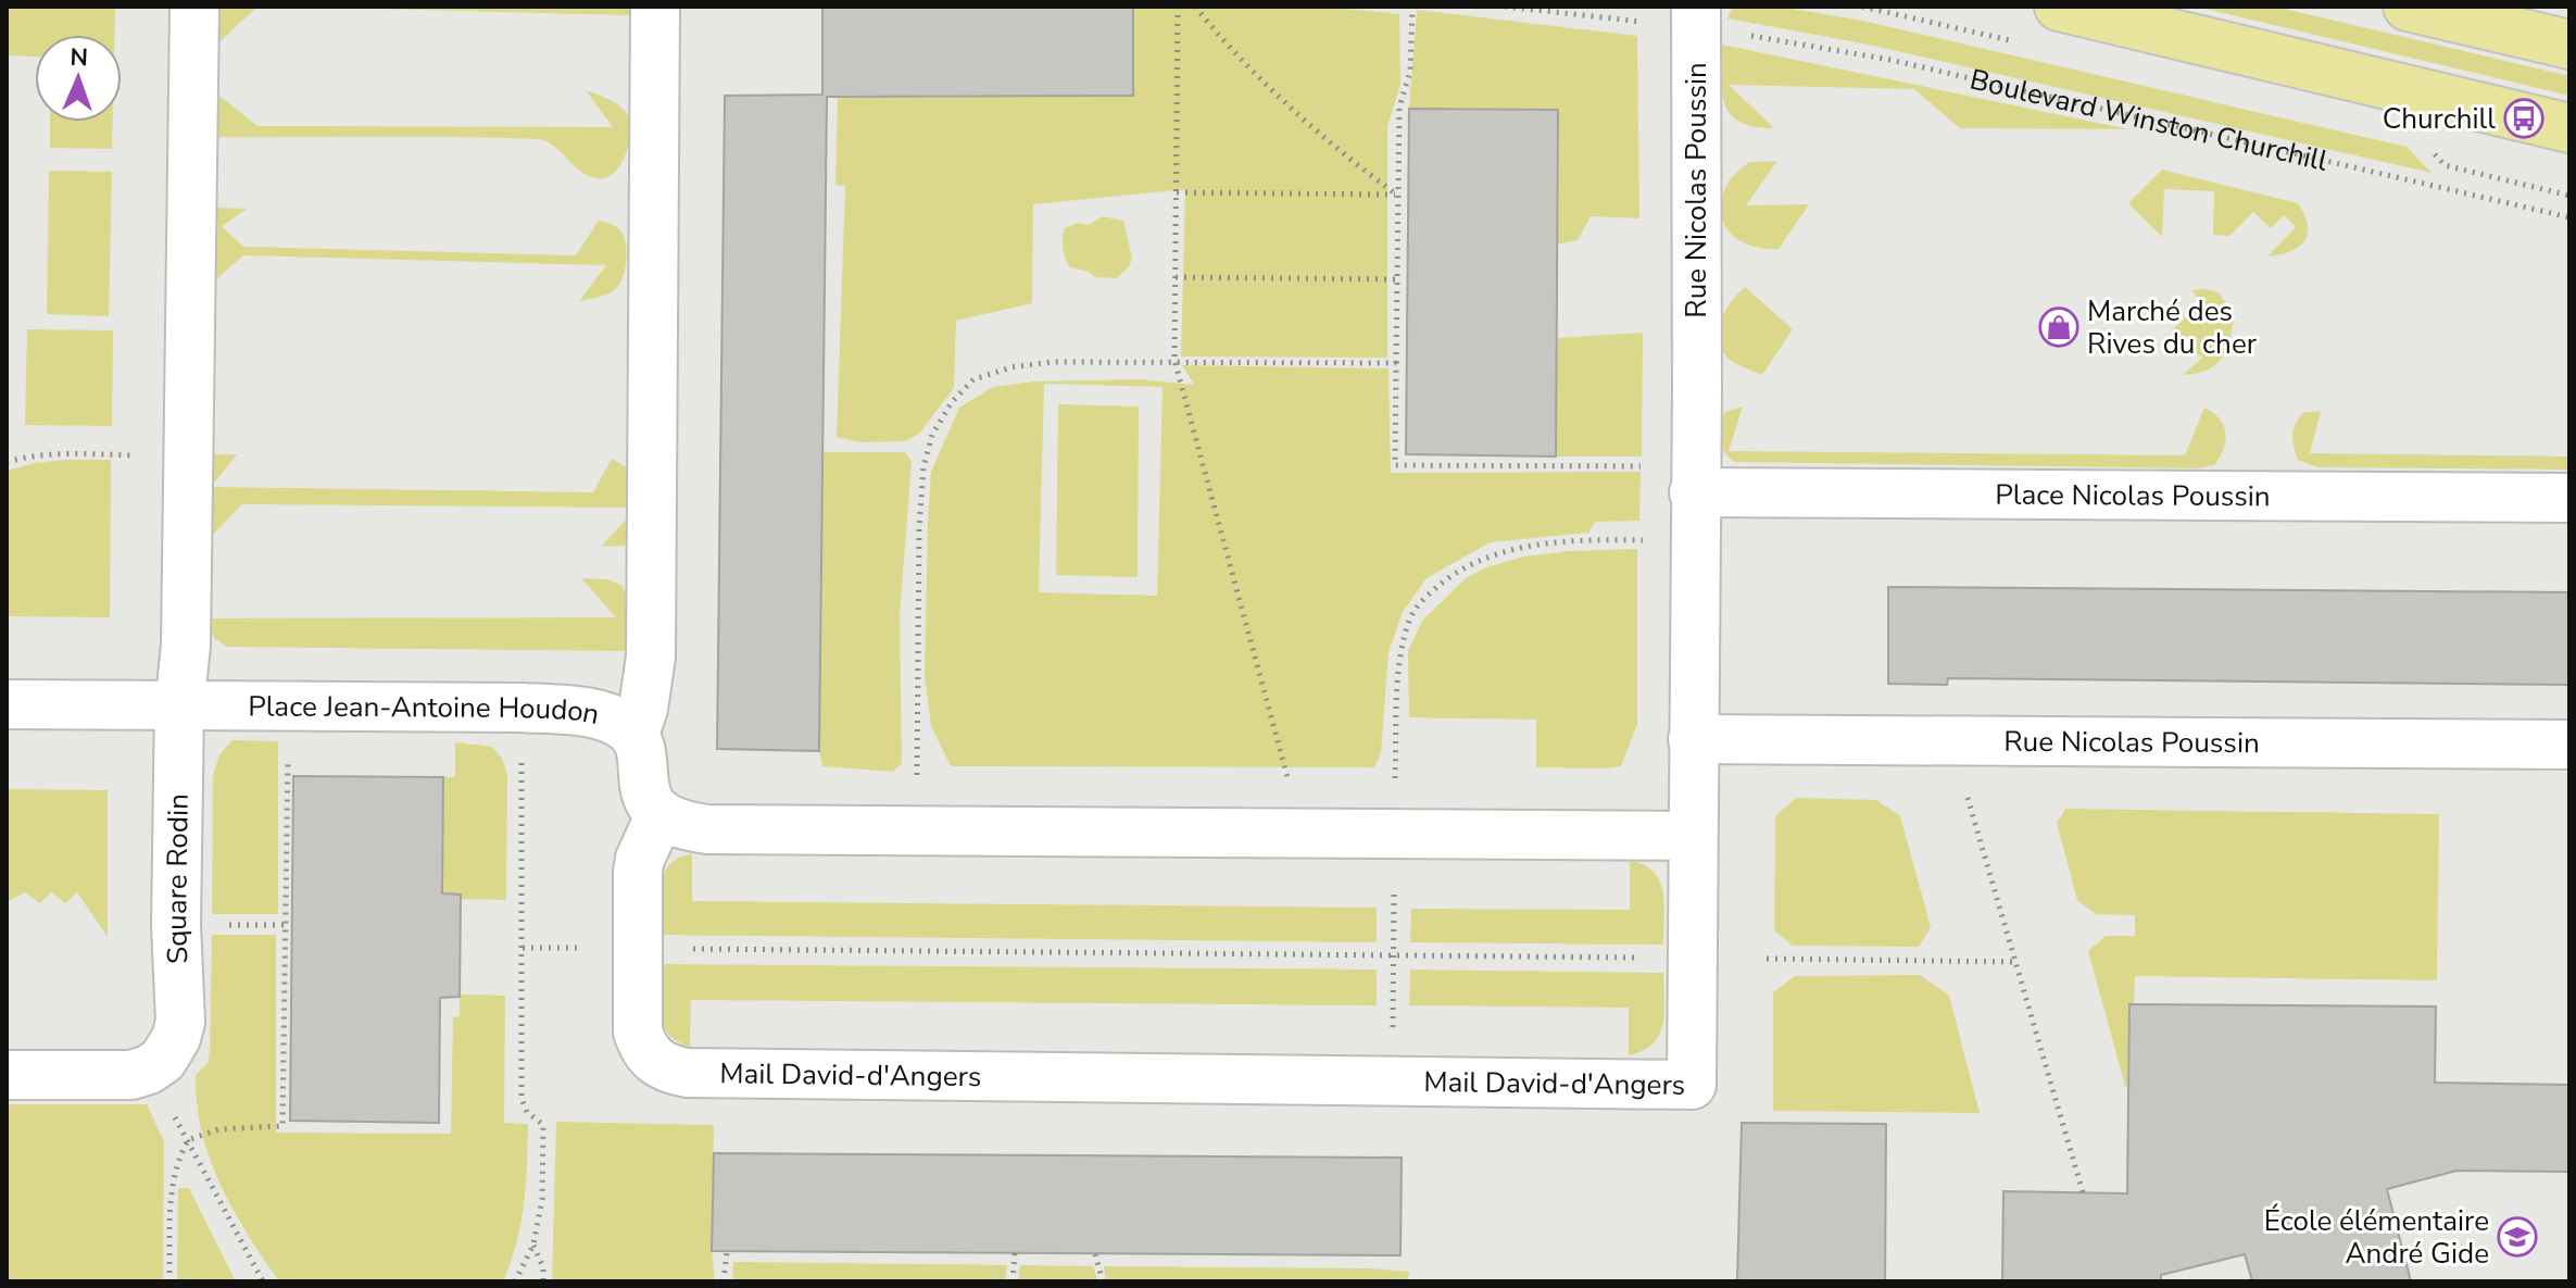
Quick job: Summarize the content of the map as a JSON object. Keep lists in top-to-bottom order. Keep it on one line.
{"streets":{"street":["Rue Nicolas Poussin","Place Nicolas Poussin","Place Jean-Antoine Houdon","Square Rodin","Mail David-d'Angers"],"path":["Boulevard Winston Churchill"]},"crossings":[["Rue Nicolas Poussin","Place Nicolas Poussin"],["Rue Nicolas Poussin","Mail David-d'Angers"],["Place Jean-Antoine Houdon","Square Rodin"]],"places":{"bus stop":["Churchill"],"shop":["Marché des Rives du cher"],"school or university":["École élémentaire André Gide"]},"north":"top"}
